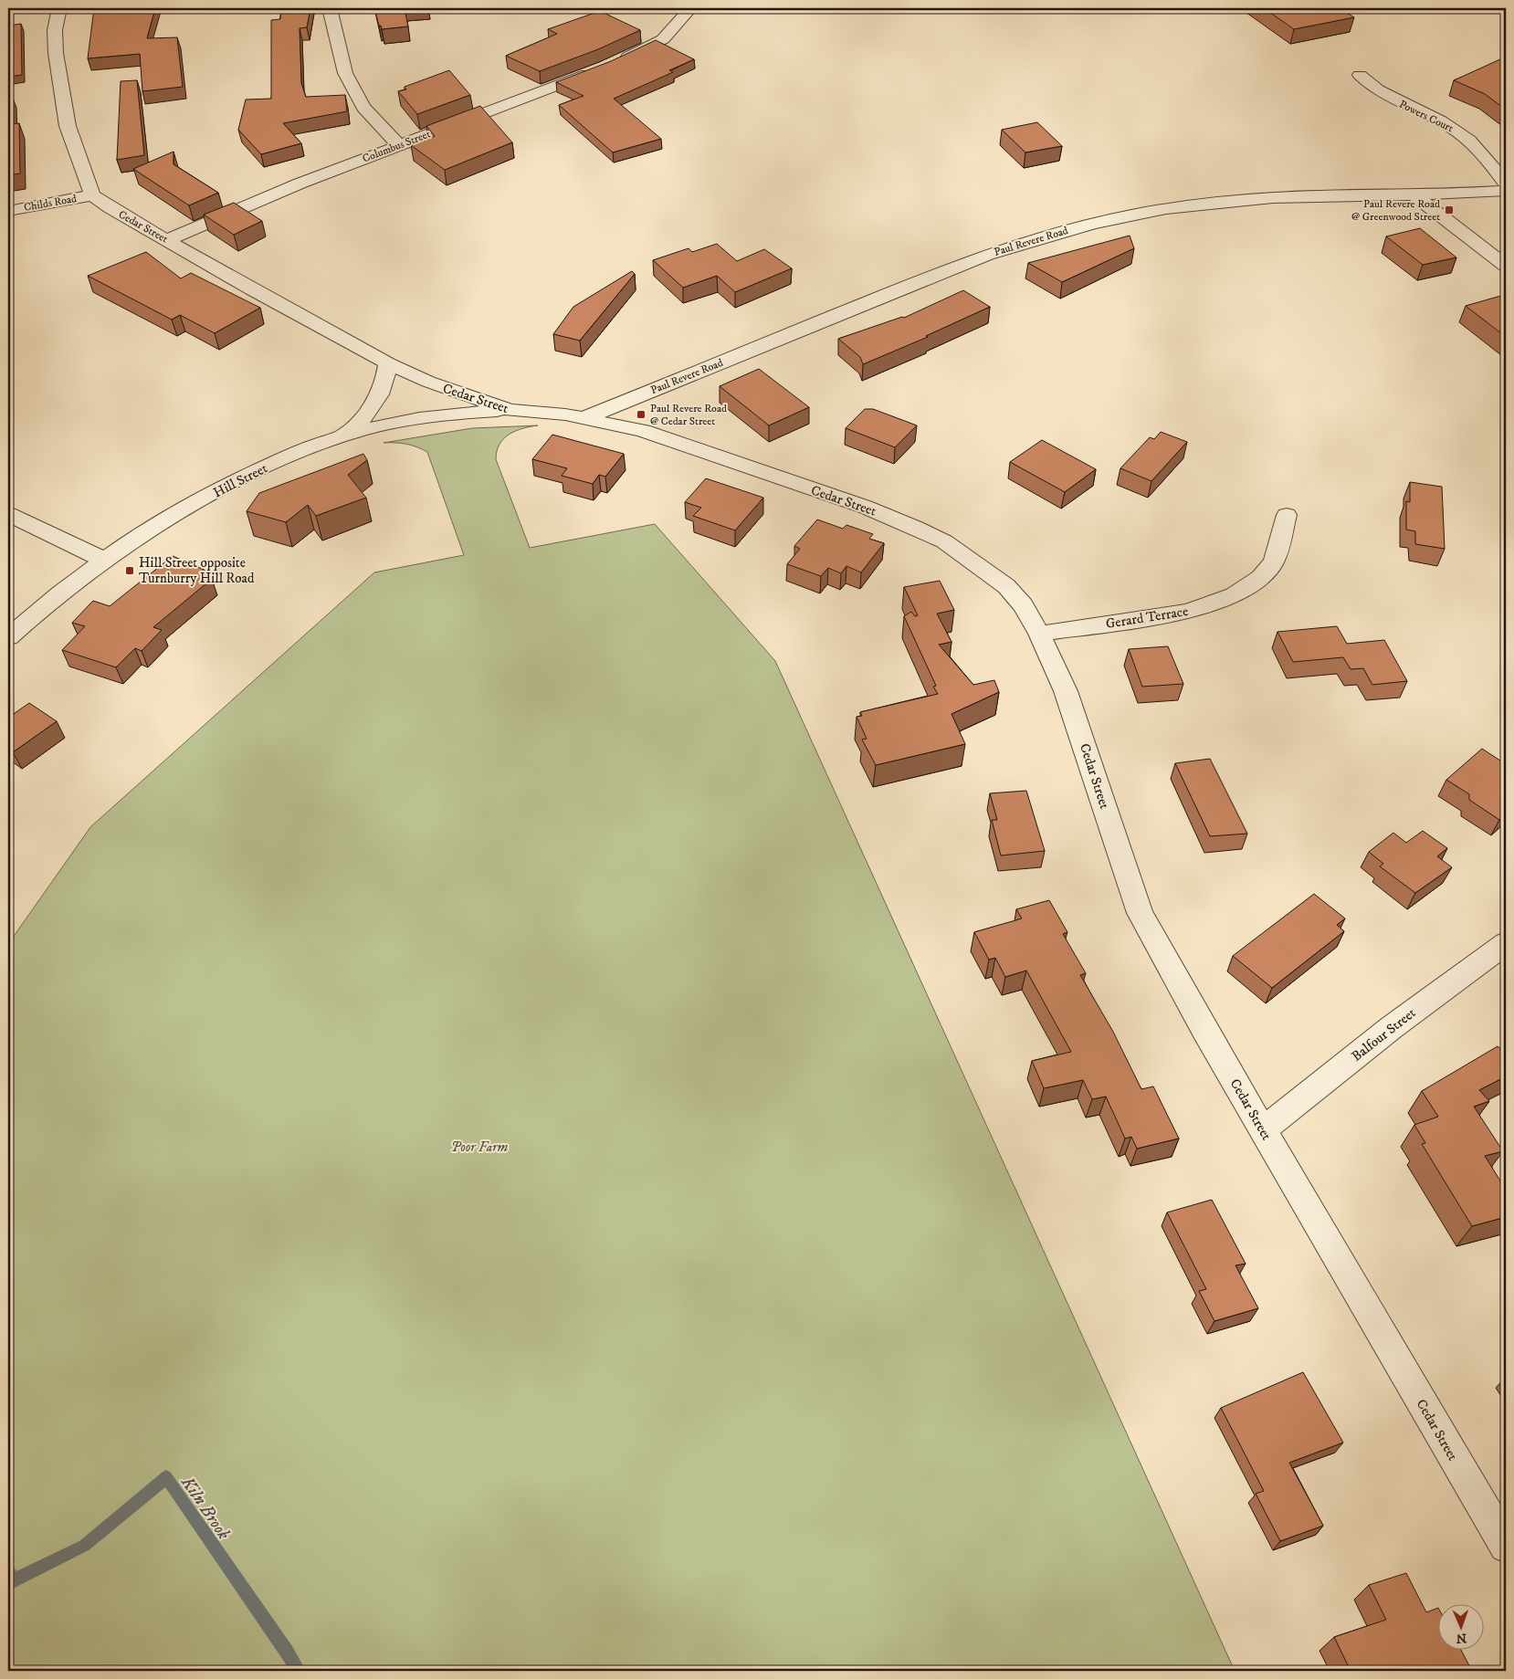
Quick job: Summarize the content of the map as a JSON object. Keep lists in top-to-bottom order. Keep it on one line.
{"streets":{"street":["Powers Court","Columbus Street","Childs Road","Cedar Street","Paul Revere Road","Hill Street","Gerard Terrace","Balfour Street"]},"crossings":[["Columbus Street","Cedar Street"],["Childs Road","Cedar Street"],["Cedar Street","Paul Revere Road"],["Cedar Street","Hill Street"],["Cedar Street","Gerard Terrace"],["Cedar Street","Balfour Street"]],"water":["Kiln Brook"],"parks":["Poor Farm"],"places":{"transit":["Paul Revere Road @ Greenwood Street","Paul Revere Road @ Cedar Street","Hill Street opposite Turnburry Hill Road"]},"north":"bottom"}
